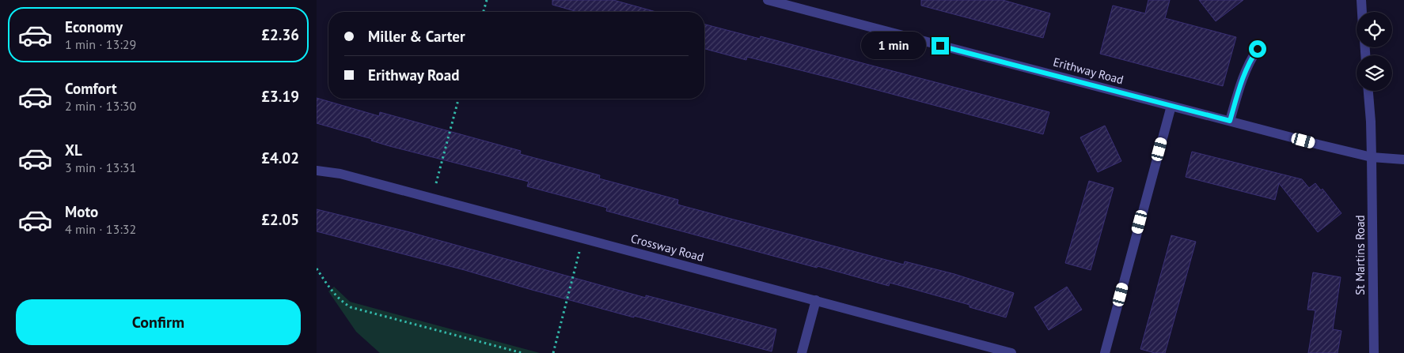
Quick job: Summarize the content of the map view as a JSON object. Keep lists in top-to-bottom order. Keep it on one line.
{"streets":{"street":["Erithway Road","Crossway Road","St Martins Road"]},"crossings":[["Erithway Road","St Martins Road"]],"page":{"list":[{"name":"Economy","note":"1 min · 13:29","value":"£2.36"},{"name":"Comfort","note":"2 min · 13:30","value":"£3.19"},{"name":"XL","note":"3 min · 13:31","value":"£4.02"},{"name":"Moto","note":"4 min · 13:32","value":"£2.05"}],"banner":["Miller & Carter","Erithway Road"],"bubble":"1 min","buttons":"Confirm"}}
